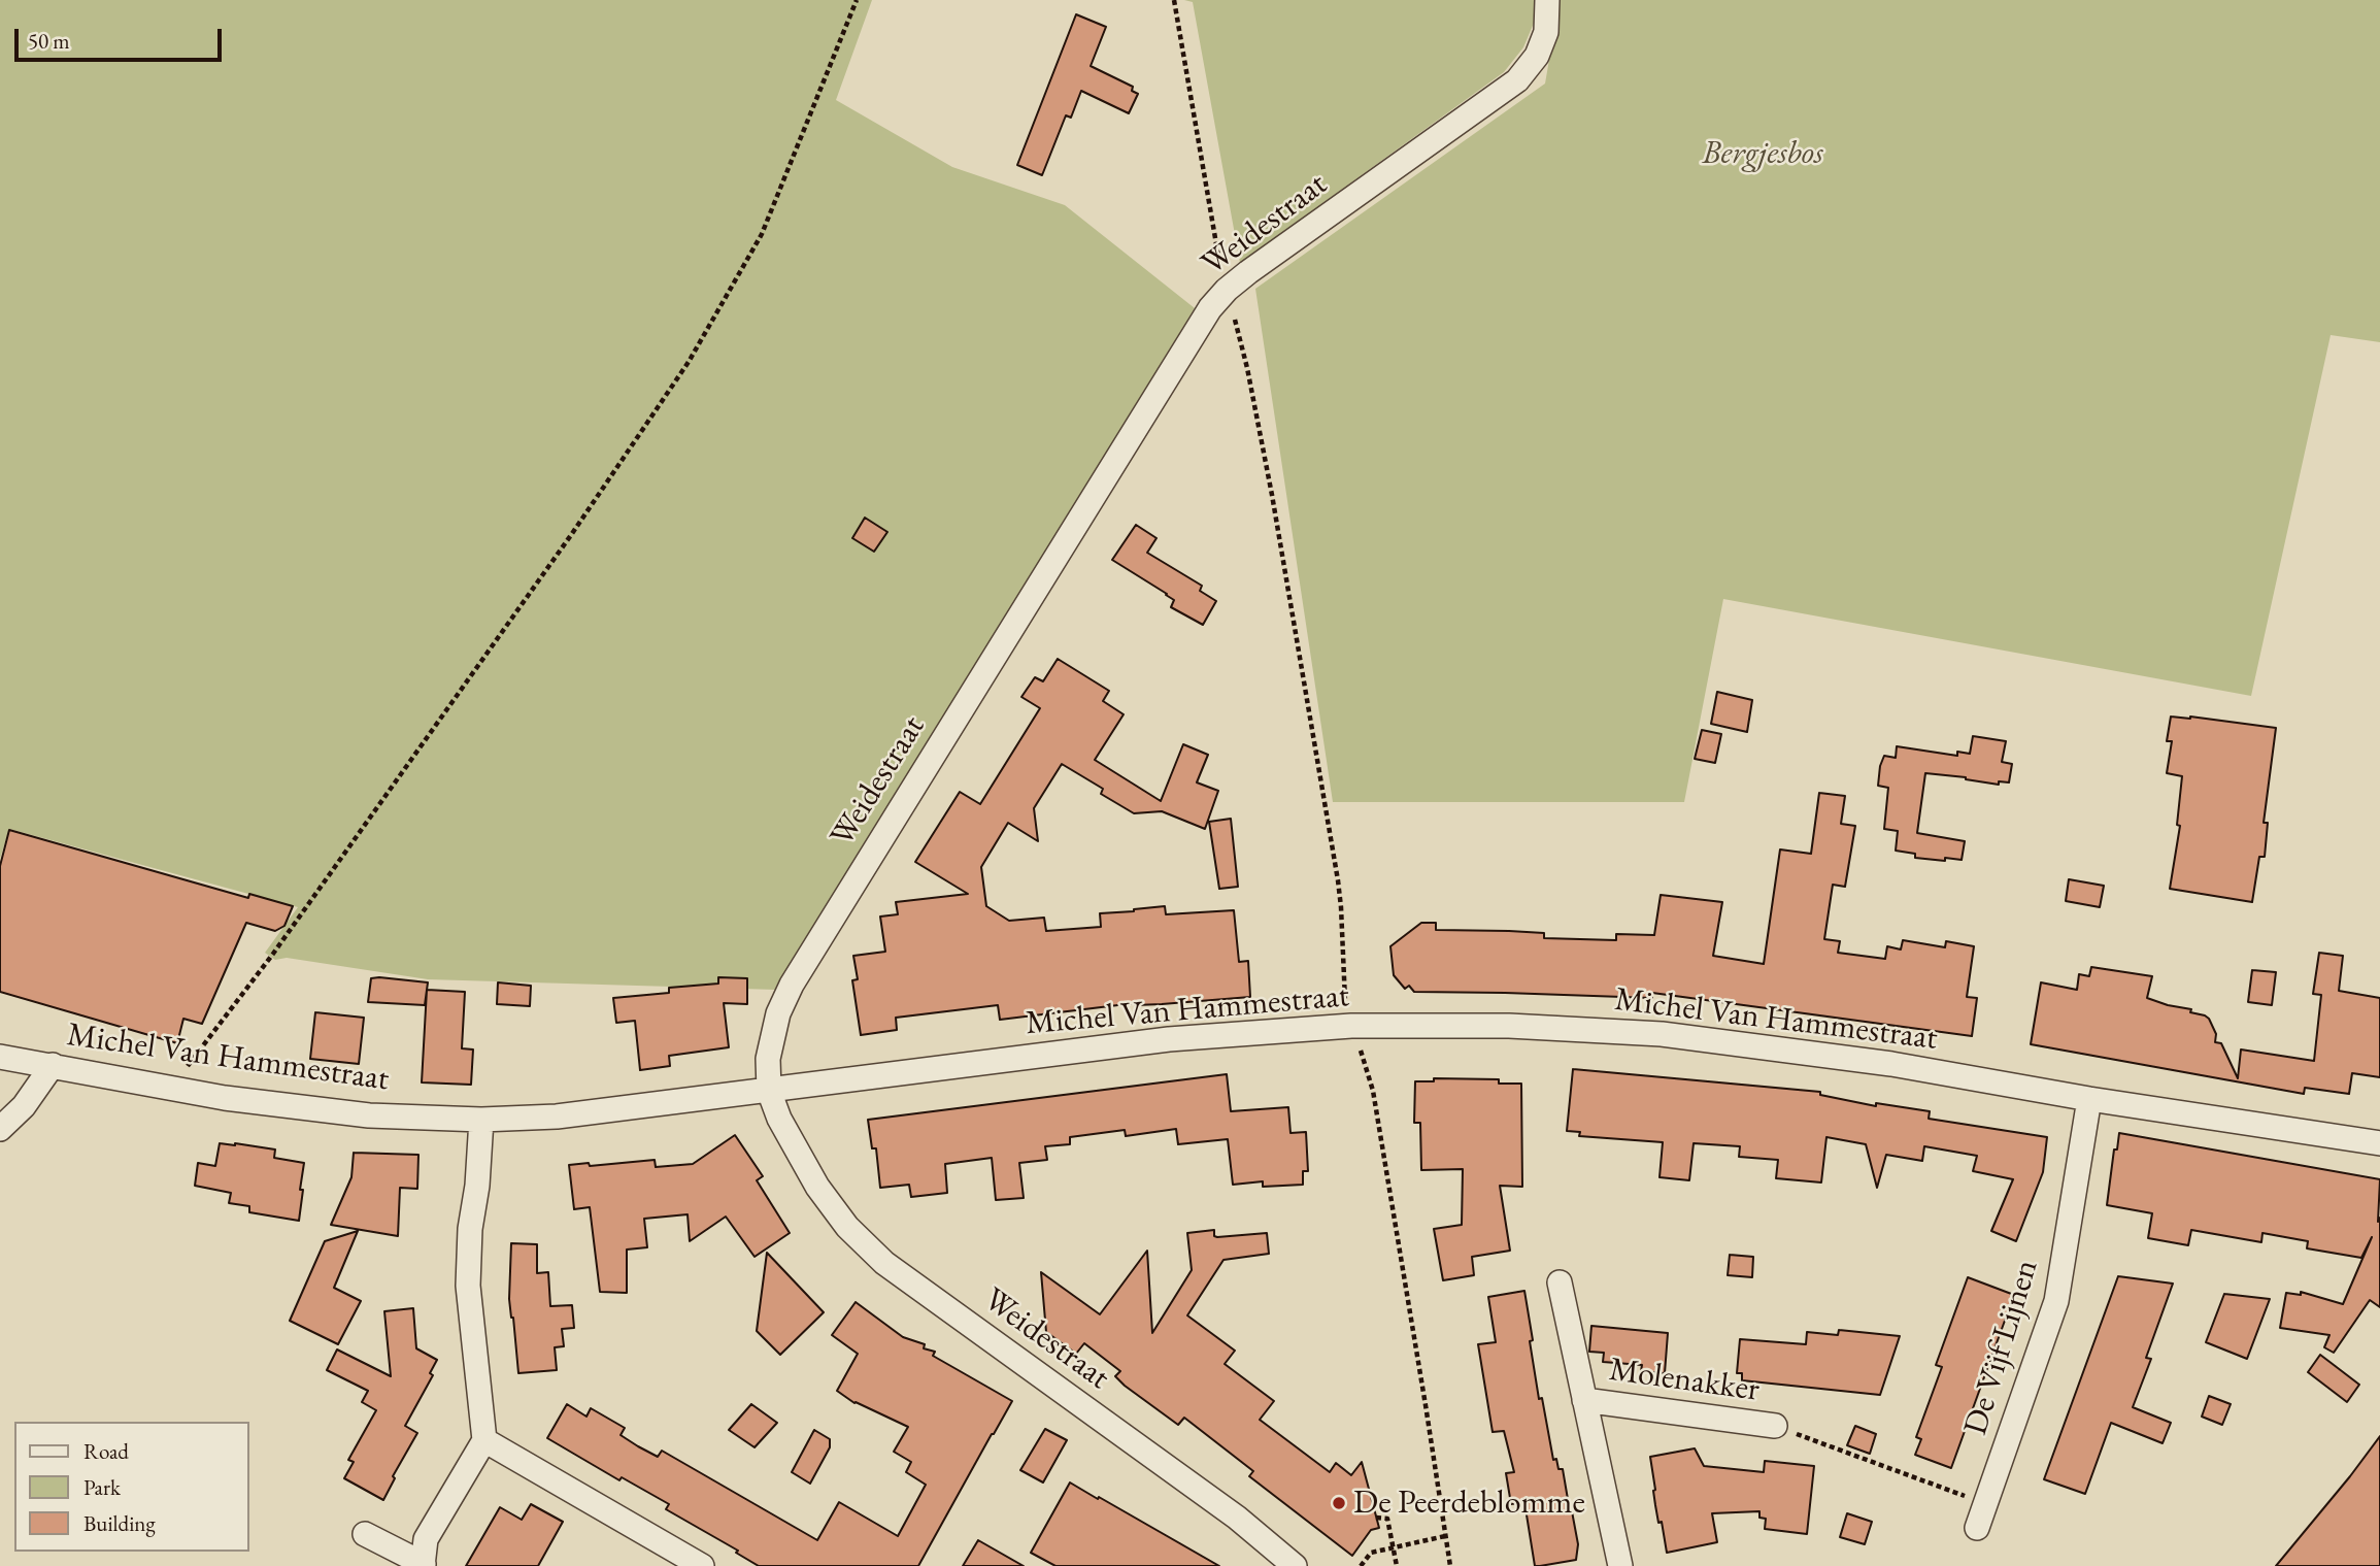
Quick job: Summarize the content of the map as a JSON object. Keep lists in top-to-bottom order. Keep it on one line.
{"streets":{"street":["Weidestraat","Michel Van Hammestraat","De Vijf Lijnen","Molenakker"]},"crossings":[["Weidestraat","Michel Van Hammestraat"],["Michel Van Hammestraat","De Vijf Lijnen"]],"parks":["Bergjesbos"],"places":["De Peerdeblomme"],"legend":["Road","Park","Building"],"scale_bar":"50 m"}
